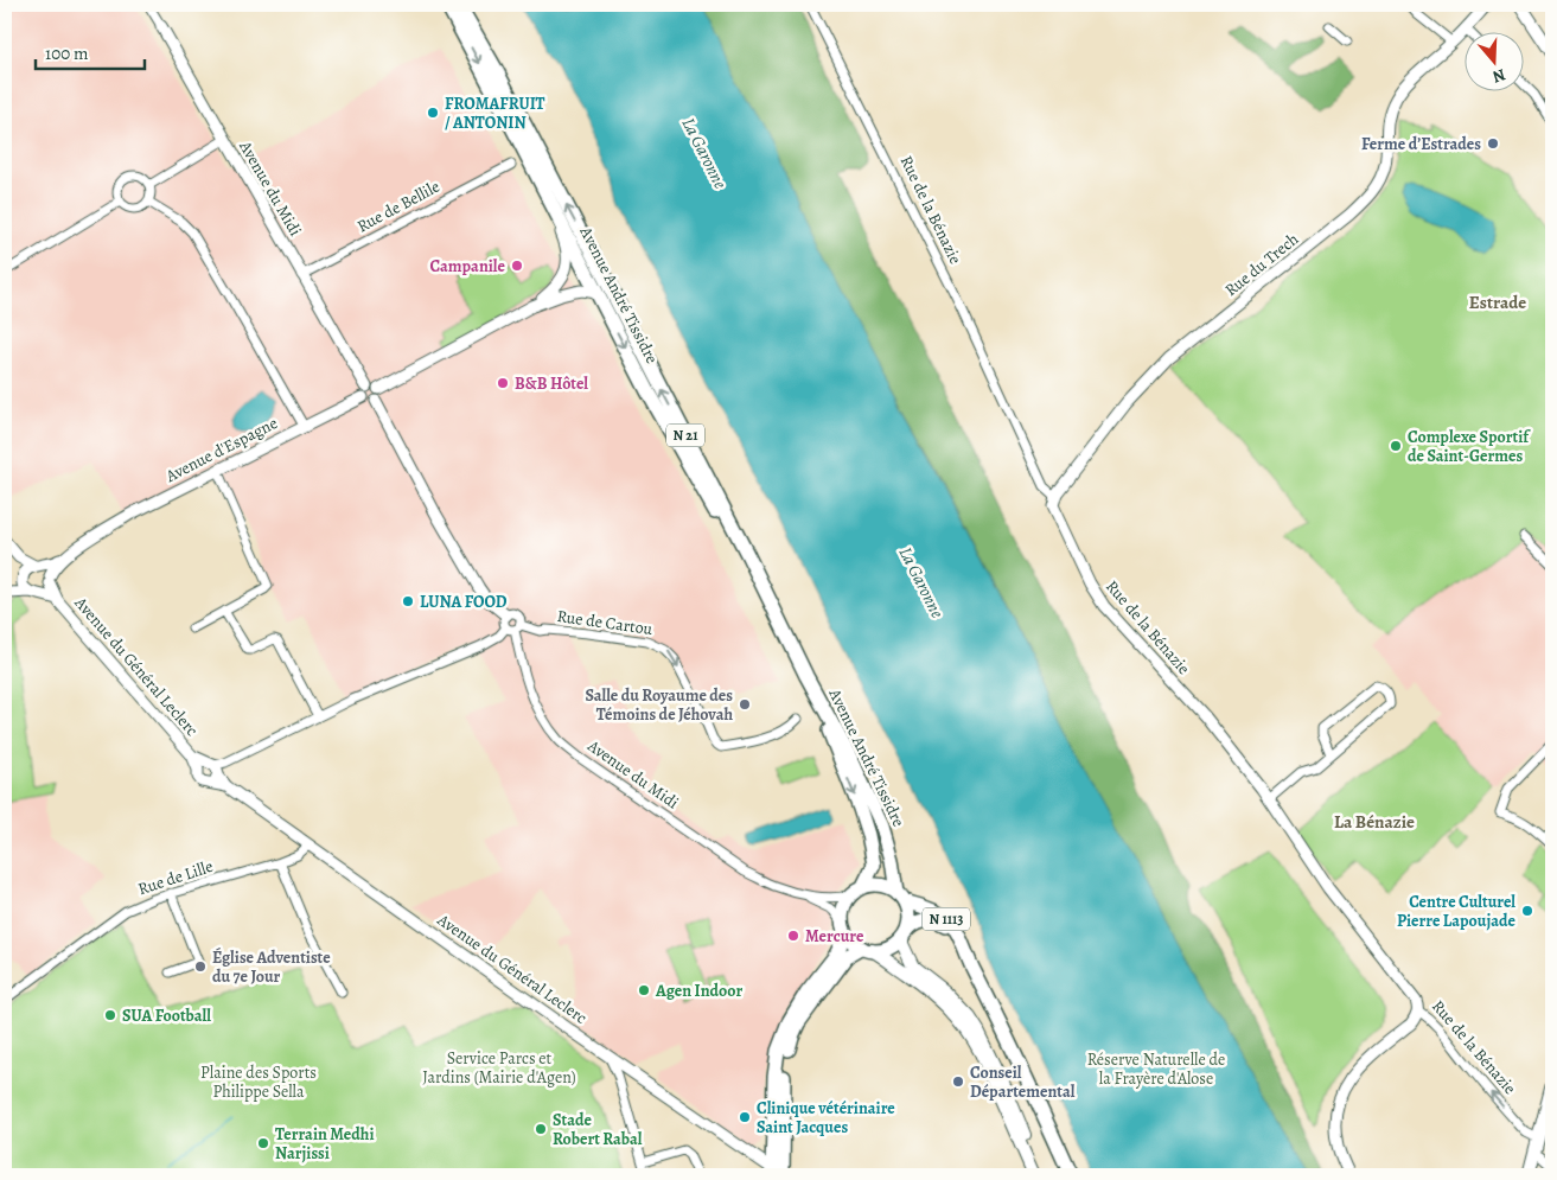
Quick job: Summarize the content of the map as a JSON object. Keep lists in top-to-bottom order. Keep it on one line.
{"streets":{"main road":["Avenue André Tissidre","N 21","N 1113"],"street":["Avenue du Midi","Rue de Bellile","Rue de la Bénazie","Rue du Trech","Avenue d'Espagne","Rue de Cartou","Avenue du Général Leclerc","Rue de Lille"]},"crossings":[["Avenue du Midi","Rue de Bellile"],["Avenue du Midi","Avenue André Tissidre"],["Avenue du Midi","Avenue d'Espagne"],["Avenue du Midi","Rue de Cartou"],["Avenue du Midi","N 1113"],["Rue de la Bénazie","Rue du Trech"],["Avenue André Tissidre","N 1113"],["Avenue du Général Leclerc","Rue de Lille"]],"one_way":["Rue de Cartou"],"districts":["Estrade","La Bénazie"],"water":["La Garonne"],"parks":["Service Parcs et Jardins (Mairie d'Agen)","Réserve Naturelle de la Frayère d'Alose","Plaine des Sports Philippe Sella"],"places":["FROMAFRUIT / ANTONIN","Ferme d’Estrades","Campanile","B&B Hôtel","Complexe Sportif de Saint-Germes","LUNA FOOD","Salle du Royaume des Témoins de Jéhovah","Centre Culturel Pierre Lapoujade","Mercure","Église Adventiste du 7e Jour","Agen Indoor","SUA Football","Conseil Départemental","Clinique vétérinaire Saint Jacques","Stade Robert Rabal","Terrain Medhi Narjissi"],"scale_bar":"100 m","north":"bottom"}
